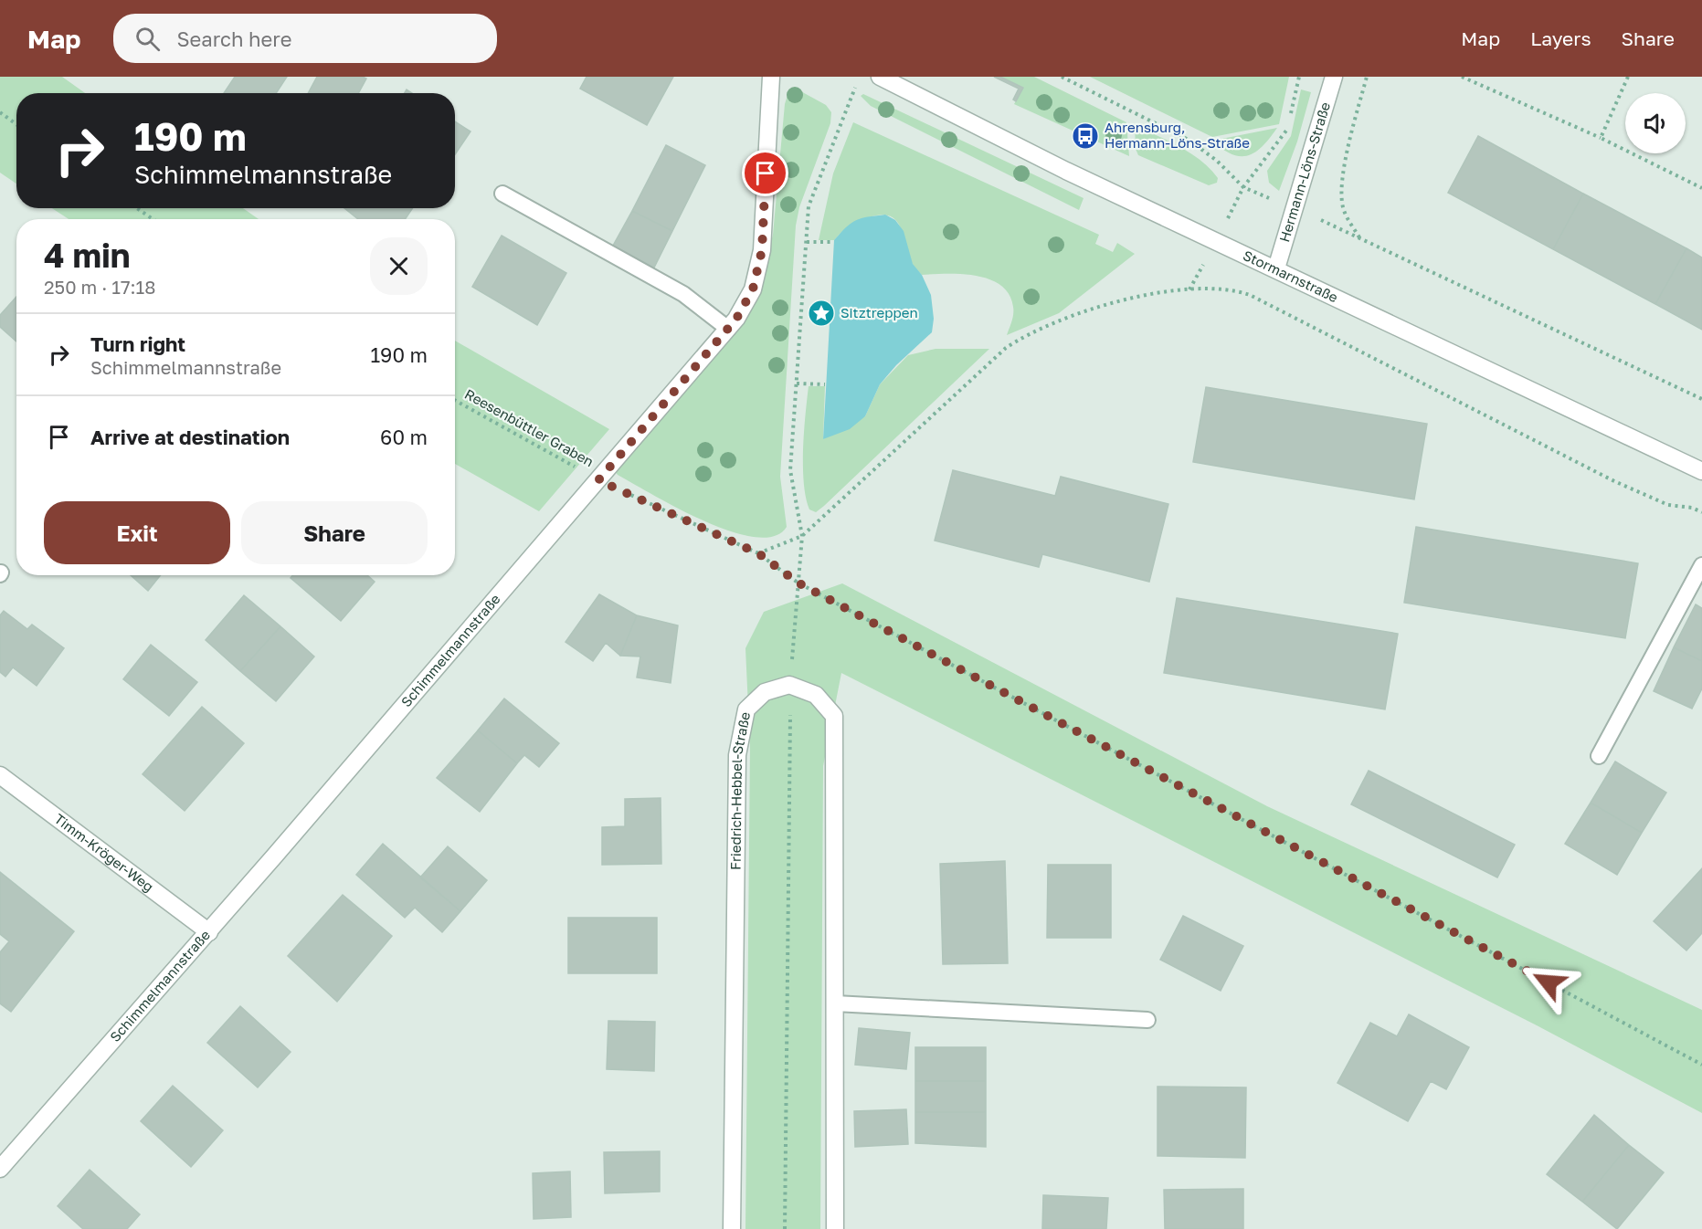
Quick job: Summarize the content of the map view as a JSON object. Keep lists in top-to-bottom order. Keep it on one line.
{"streets":{"street":["Hermann-Löns-Straße","Stormarnstraße","Schimmelmannstraße","Friedrich-Hebbel-Straße","Timm-Kröger-Weg"],"path":["Reesenbüttler Graben"]},"crossings":[["Hermann-Löns-Straße","Stormarnstraße"],["Reesenbüttler Graben","Schimmelmannstraße"],["Schimmelmannstraße","Timm-Kröger-Weg"]],"places":{"bus stop":["Ahrensburg, Hermann-Löns-Straße"],"place":["Sitztreppen"]},"page":{"header":"Map","search":"Search here","nav":["Map","Layers","Share"],"turn":["190 m","Schimmelmannstraße"],"heading":["4 min","250 m · 17:18"],"list":[{"name":"Turn right","note":"Schimmelmannstraße","value":"190 m"},{"name":"Arrive at destination","value":"60 m"}],"buttons":["Exit","Share"]}}
